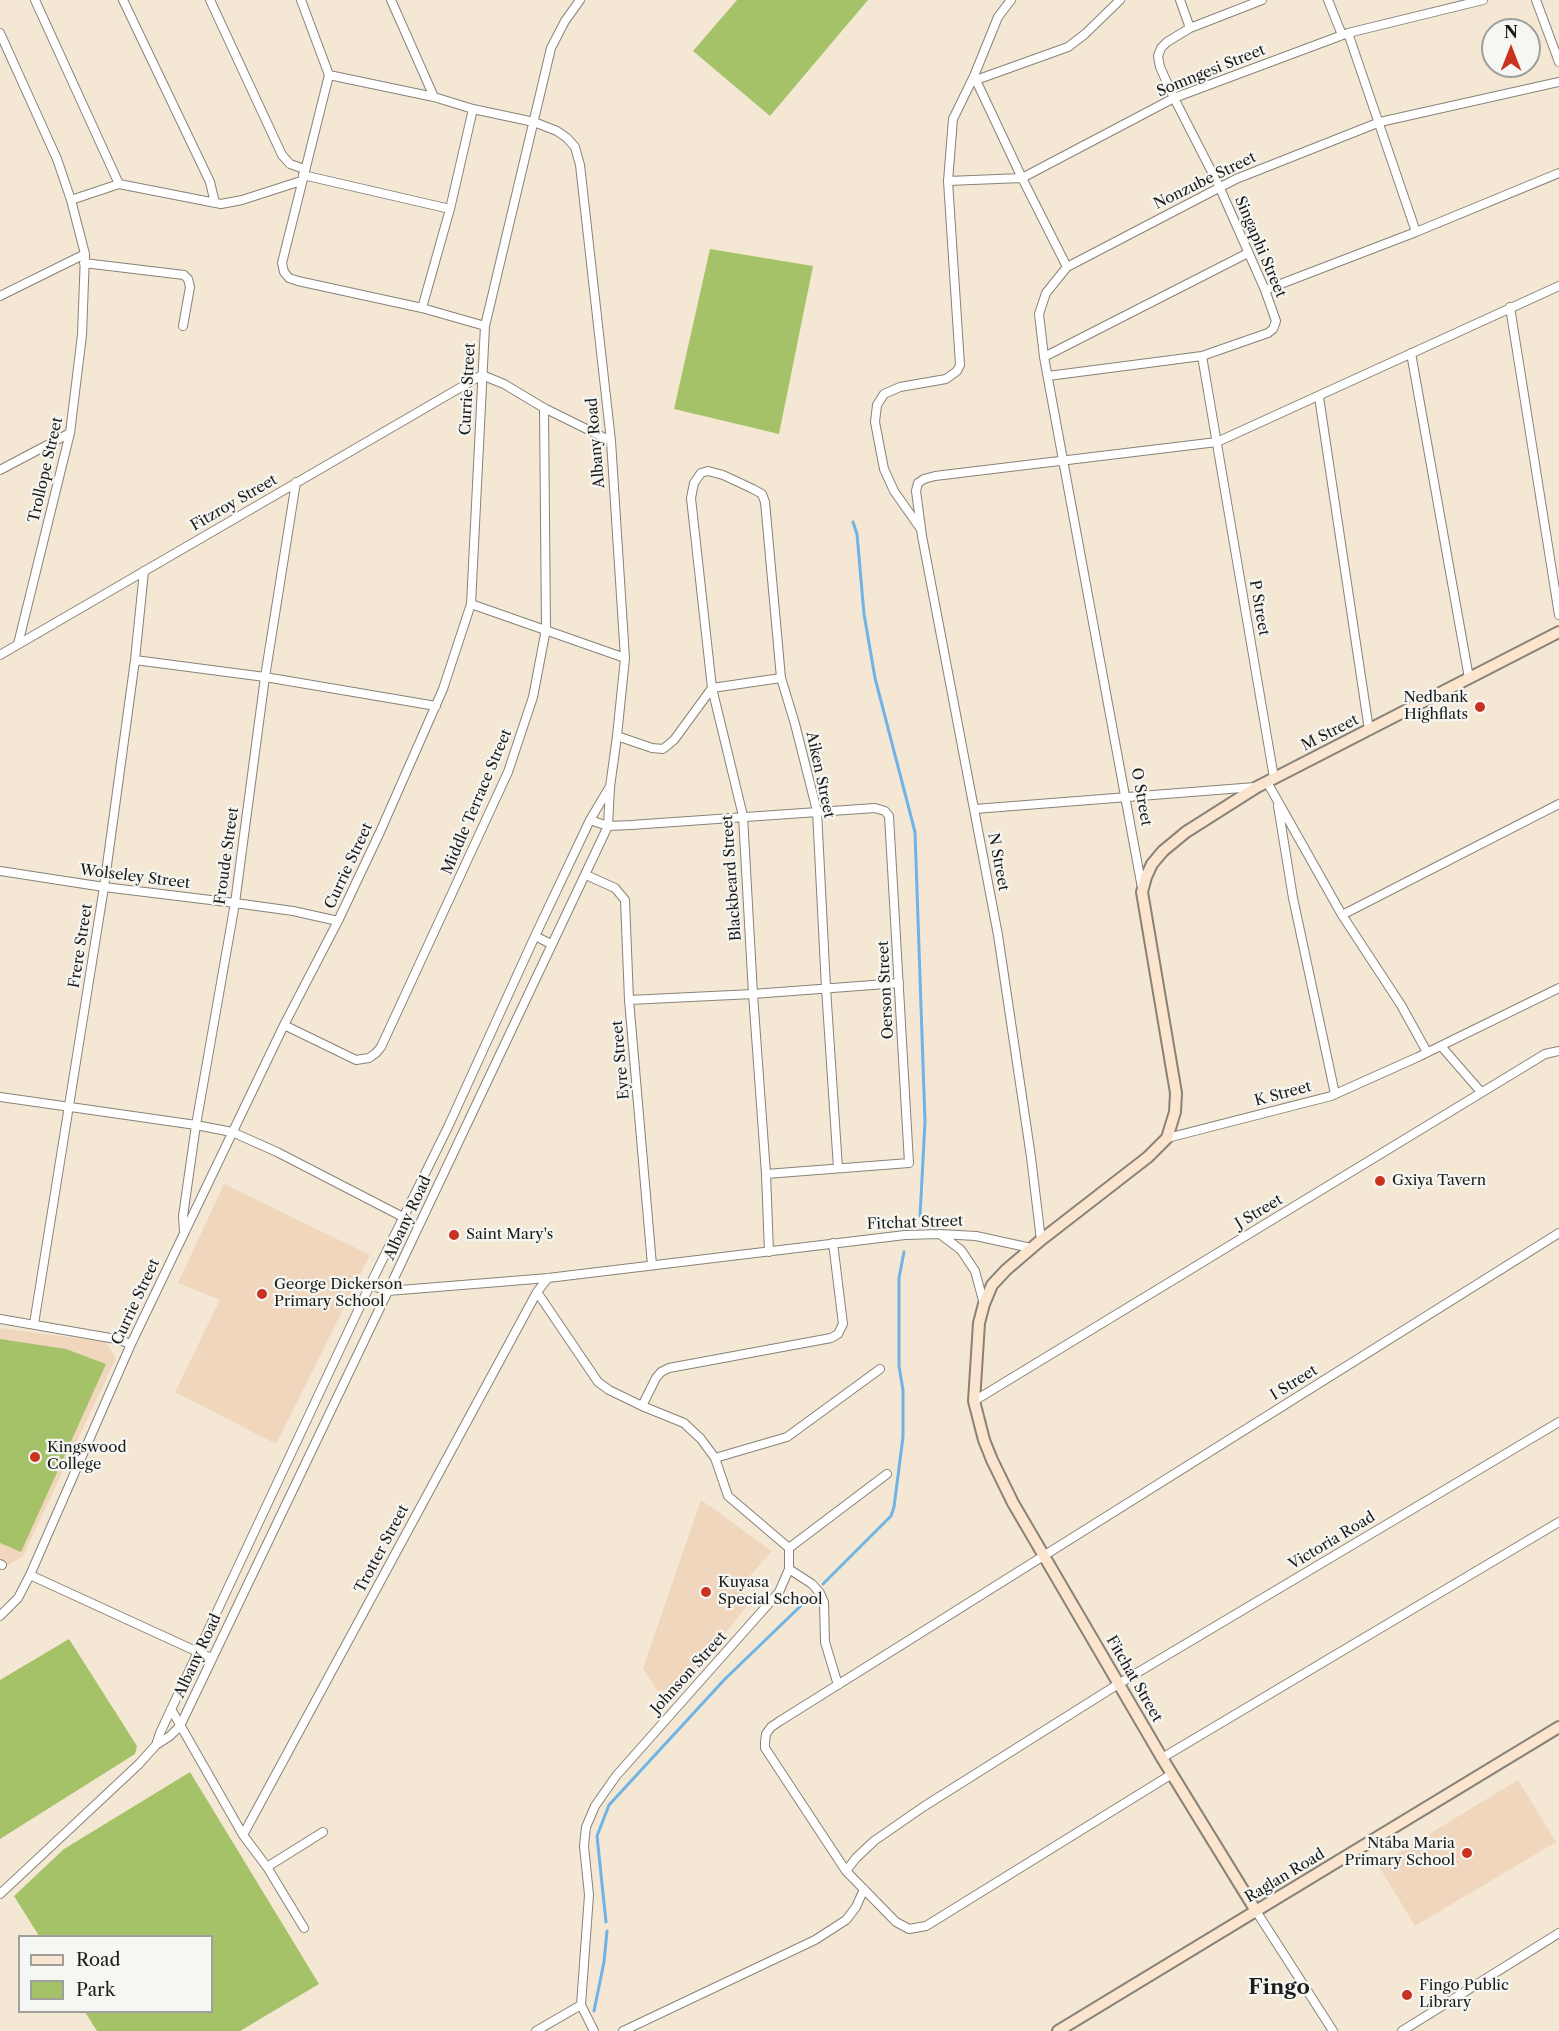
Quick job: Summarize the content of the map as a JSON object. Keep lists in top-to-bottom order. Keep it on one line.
{"streets":{"street":["Somngesi Street","Nonzube Street","Singaphi Street","Currie Street","Albany Road","Trollope Street","Fitzroy Street","P Street","M Street","Aiken Street","O Street","Middle Terrace Street","Froude Street","N Street","Wolseley Street","Blackbeard Street","Frere Street","Oerson Street","Eyre Street","K Street","J Street","Fitchat Street","I Street","Victoria Road","Trotter Street","Johnson Street","Raglan Road"]},"crossings":[["Somngesi Street","Singaphi Street"],["Nonzube Street","Singaphi Street"],["Nonzube Street","O Street"],["Nonzube Street","N Street"],["Singaphi Street","P Street"],["Currie Street","Albany Road"],["Currie Street","Fitzroy Street"],["Currie Street","Middle Terrace Street"],["Currie Street","Froude Street"],["Currie Street","Wolseley Street"],["Albany Road","Eyre Street"],["Albany Road","Fitchat Street"],["Trollope Street","Fitzroy Street"],["Fitzroy Street","Froude Street"],["Fitzroy Street","Frere Street"],["P Street","M Street"],["P Street","K Street"],["M Street","O Street"],["Aiken Street","Blackbeard Street"],["Aiken Street","Oerson Street"],["O Street","N Street"],["O Street","K Street"],["Froude Street","Wolseley Street"],["N Street","K Street"],["Wolseley Street","Frere Street"],["Blackbeard Street","Fitchat Street"],["Eyre Street","Fitchat Street"],["K Street","Fitchat Street"],["J Street","Fitchat Street"],["Fitchat Street","I Street"],["Fitchat Street","Victoria Road"],["Fitchat Street","Trotter Street"],["Fitchat Street","Raglan Road"],["I Street","Victoria Road"]],"districts":["Fingo"],"places":["Nedbank Highflats","Gxiya Tavern","Saint Mary's","George Dickerson Primary School","Kingswood College","Kuyasa Special School","Ntaba Maria Primary School","Fingo Public Library"],"legend":["Road","Park"],"north":"top"}
